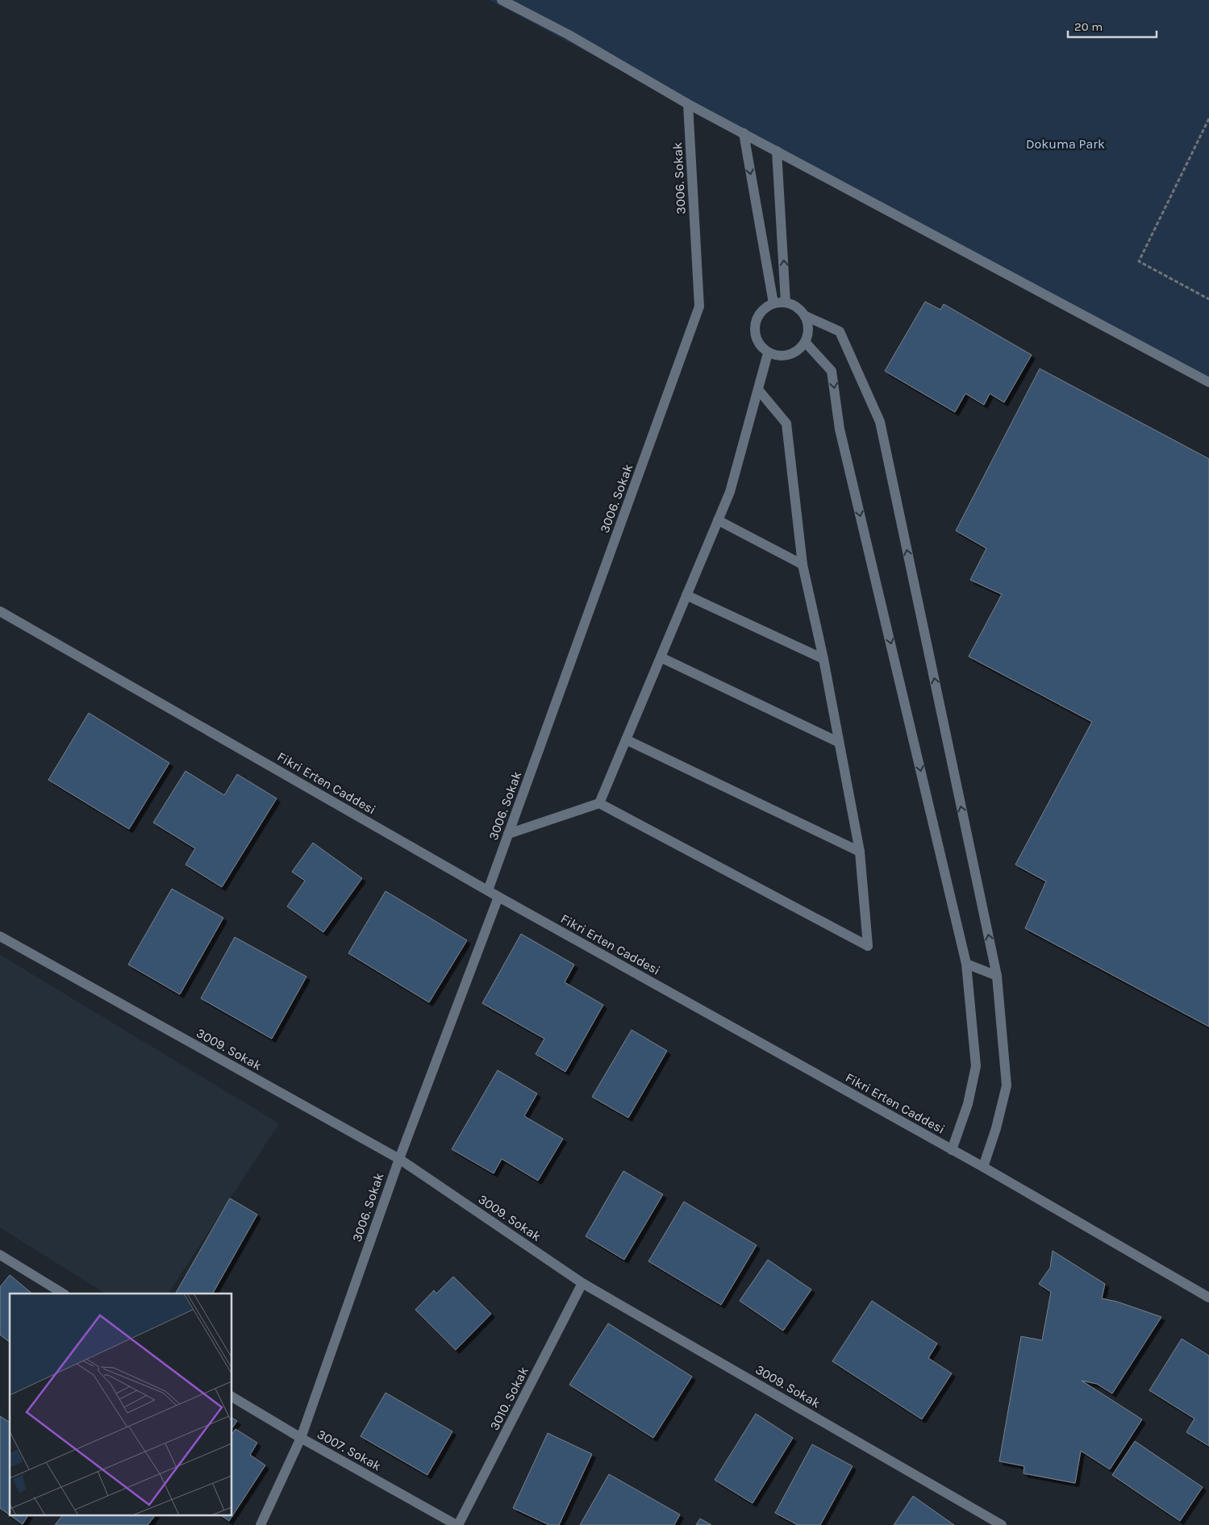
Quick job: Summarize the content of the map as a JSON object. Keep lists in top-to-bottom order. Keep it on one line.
{"streets":{"street":["3006. Sokak","Fikri Erten Caddesi","3009. Sokak","3010. Sokak","3007. Sokak"]},"crossings":[["3006. Sokak","Fikri Erten Caddesi"],["3006. Sokak","3009. Sokak"],["3006. Sokak","3007. Sokak"],["3009. Sokak","3010. Sokak"],["3010. Sokak","3007. Sokak"]],"parks":["Dokuma Park"],"scale_bar":"20 m"}
